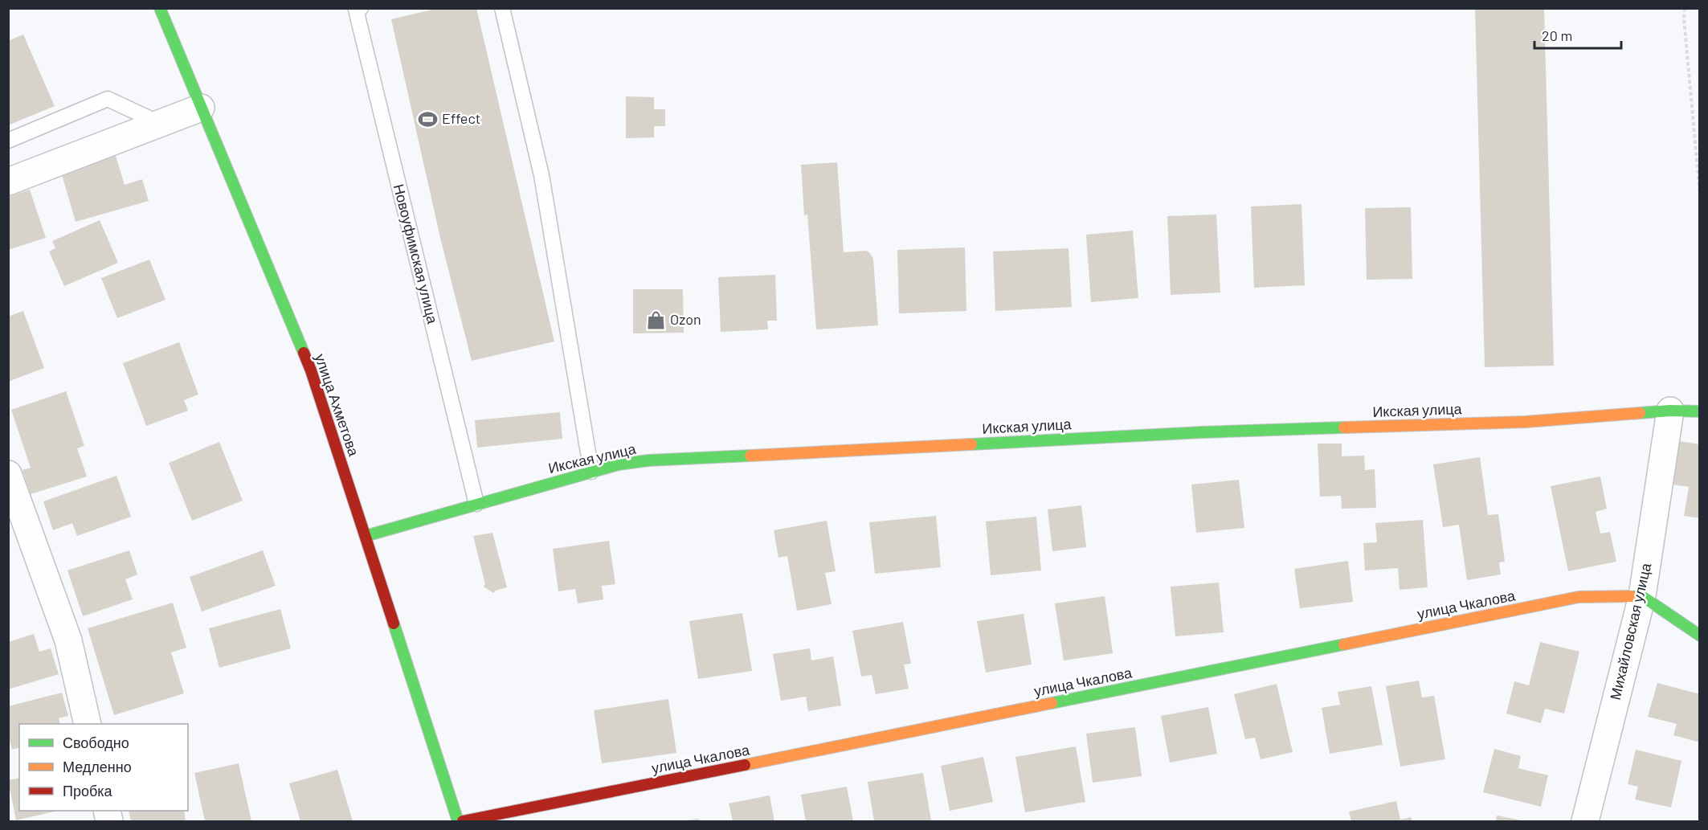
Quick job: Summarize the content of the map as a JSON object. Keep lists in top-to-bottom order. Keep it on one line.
{"streets":{"street":["улица Ахметова","Икская улица","улица Чкалова","Михайловская улица"],"lane":["Новоуфимская улица"]},"crossings":[["Новоуфимская улица","Икская улица"],["улица Ахметова","Икская улица"],["Икская улица","Михайловская улица"],["улица Чкалова","Михайловская улица"]],"places":{"sports":["Effect"],"shop":["Ozon"]},"legend":["Свободно","Медленно","Пробка"],"scale_bar":"20 m"}
